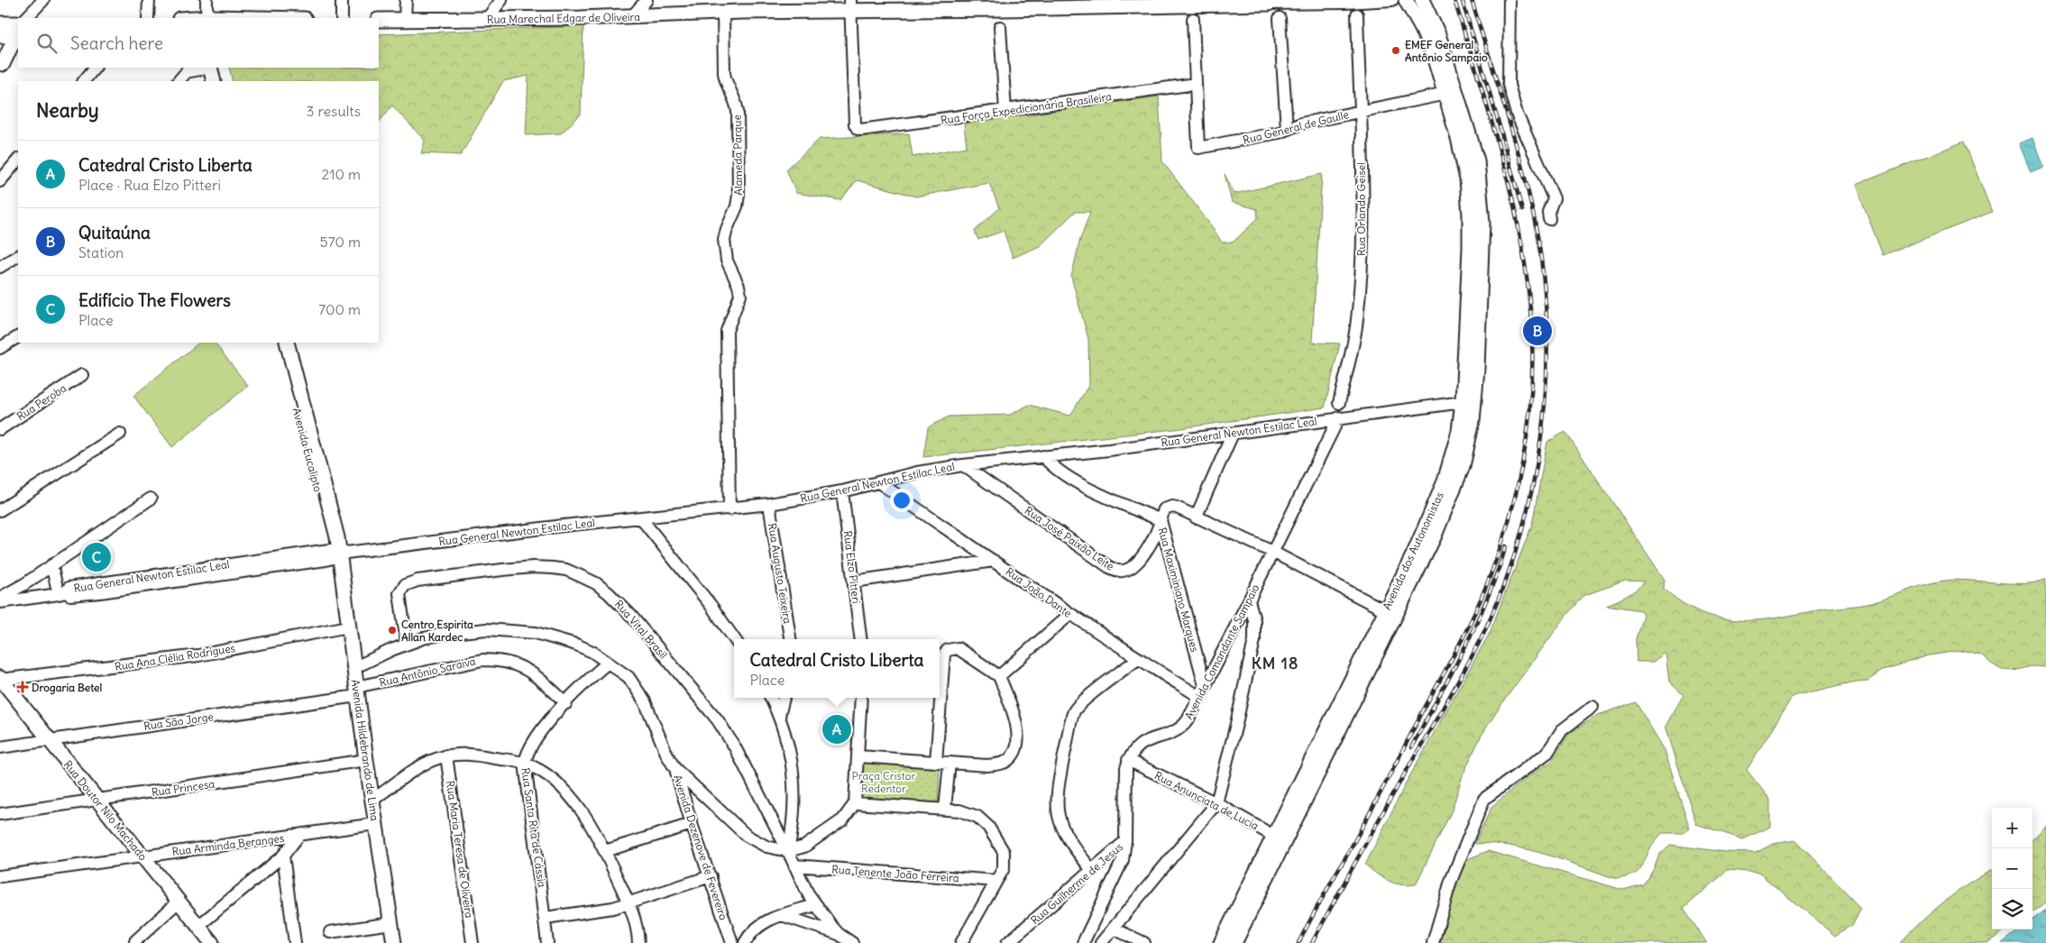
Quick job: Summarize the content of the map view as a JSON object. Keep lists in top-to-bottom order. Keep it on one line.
{"streets":{"main road":["Rua Marechal Edgar de Oliveira","Avenida Eucalipto","Avenida dos Autonomistas","Avenida Hildebrando de Lima","Rua Doutor Nilo Machado"],"street":["Rua Força Expedicionária Brasileira","Rua General de Gaulle","Alameda Parque","Rua Orlando Geisel","Rua Peroba","Rua General Newton Estilac Leal","Rua José Paixão Leite","Rua Elzo Pitteri","Rua Augusto Teixeira","Rua Maximiniano Marques","Rua João Dante","Rua Vital Brasil","Avenida Comandante Sampaio","Rua Ana Clélia Rodrigues","Rua Antônio Saraiva","Rua São Jorge","Rua Princesa","Rua Anunciata de Lucia","Rua Santa Rita de Cássia","Rua Arminda Beranges","Avenida Dezenove de Fevereiro","Rua Maria Teresa de Oliveira","Rua Tenente João Ferreira","Rua Guilherme de Jesus"]},"crossings":[["Rua Marechal Edgar de Oliveira","Rua Força Expedicionária Brasileira"],["Rua Marechal Edgar de Oliveira","Alameda Parque"],["Rua Força Expedicionária Brasileira","Rua General de Gaulle"],["Rua General de Gaulle","Rua Orlando Geisel"],["Rua General de Gaulle","Avenida dos Autonomistas"],["Alameda Parque","Rua General Newton Estilac Leal"],["Rua General Newton Estilac Leal","Avenida Eucalipto"],["Rua General Newton Estilac Leal","Rua José Paixão Leite"],["Rua General Newton Estilac Leal","Avenida dos Autonomistas"],["Rua General Newton Estilac Leal","Rua Elzo Pitteri"],["Rua General Newton Estilac Leal","Rua Augusto Teixeira"],["Rua General Newton Estilac Leal","Rua João Dante"],["Rua General Newton Estilac Leal","Avenida Comandante Sampaio"],["Rua General Newton Estilac Leal","Avenida Hildebrando de Lima"],["Avenida Eucalipto","Avenida Hildebrando de Lima"],["Rua José Paixão Leite","Rua Maximiniano Marques"],["Avenida dos Autonomistas","Rua Anunciata de Lucia"],["Rua Maximiniano Marques","Avenida Comandante Sampaio"],["Rua João Dante","Avenida Comandante Sampaio"],["Rua Vital Brasil","Avenida Dezenove de Fevereiro"],["Rua Vital Brasil","Rua Tenente João Ferreira"],["Avenida Comandante Sampaio","Rua Anunciata de Lucia"],["Rua Ana Clélia Rodrigues","Avenida Hildebrando de Lima"],["Rua Ana Clélia Rodrigues","Rua Doutor Nilo Machado"],["Rua Antônio Saraiva","Rua São Jorge"],["Rua Antônio Saraiva","Avenida Hildebrando de Lima"],["Rua Antônio Saraiva","Rua Santa Rita de Cássia"],["Rua São Jorge","Avenida Hildebrando de Lima"],["Rua São Jorge","Rua Doutor Nilo Machado"],["Avenida Hildebrando de Lima","Rua Princesa"],["Avenida Hildebrando de Lima","Rua Arminda Beranges"],["Avenida Hildebrando de Lima","Avenida Dezenove de Fevereiro"],["Rua Princesa","Rua Doutor Nilo Machado"],["Rua Doutor Nilo Machado","Rua Arminda Beranges"],["Rua Santa Rita de Cássia","Avenida Dezenove de Fevereiro"]],"districts":["KM 18"],"parks":["Praça Cristor Redentor"],"places":{"other":["EMEF General Antônio Sampaio","Centro Espirita Allan Kardec"],"health":["Drogaria Betel"]},"page":{"search":"Search here","heading":["Nearby","3 results"],"list":[{"mark":"A","name":"Catedral Cristo Liberta","note":"Place · Rua Elzo Pitteri","value":"210 m"},{"mark":"B","name":"Quitaúna","note":"Station","value":"570 m"},{"mark":"C","name":"Edifício The Flowers","note":"Place","value":"700 m"}],"pins":["B","C","A"],"popup":["Catedral Cristo Liberta","Place"],"map_buttons":["+","−"]}}
